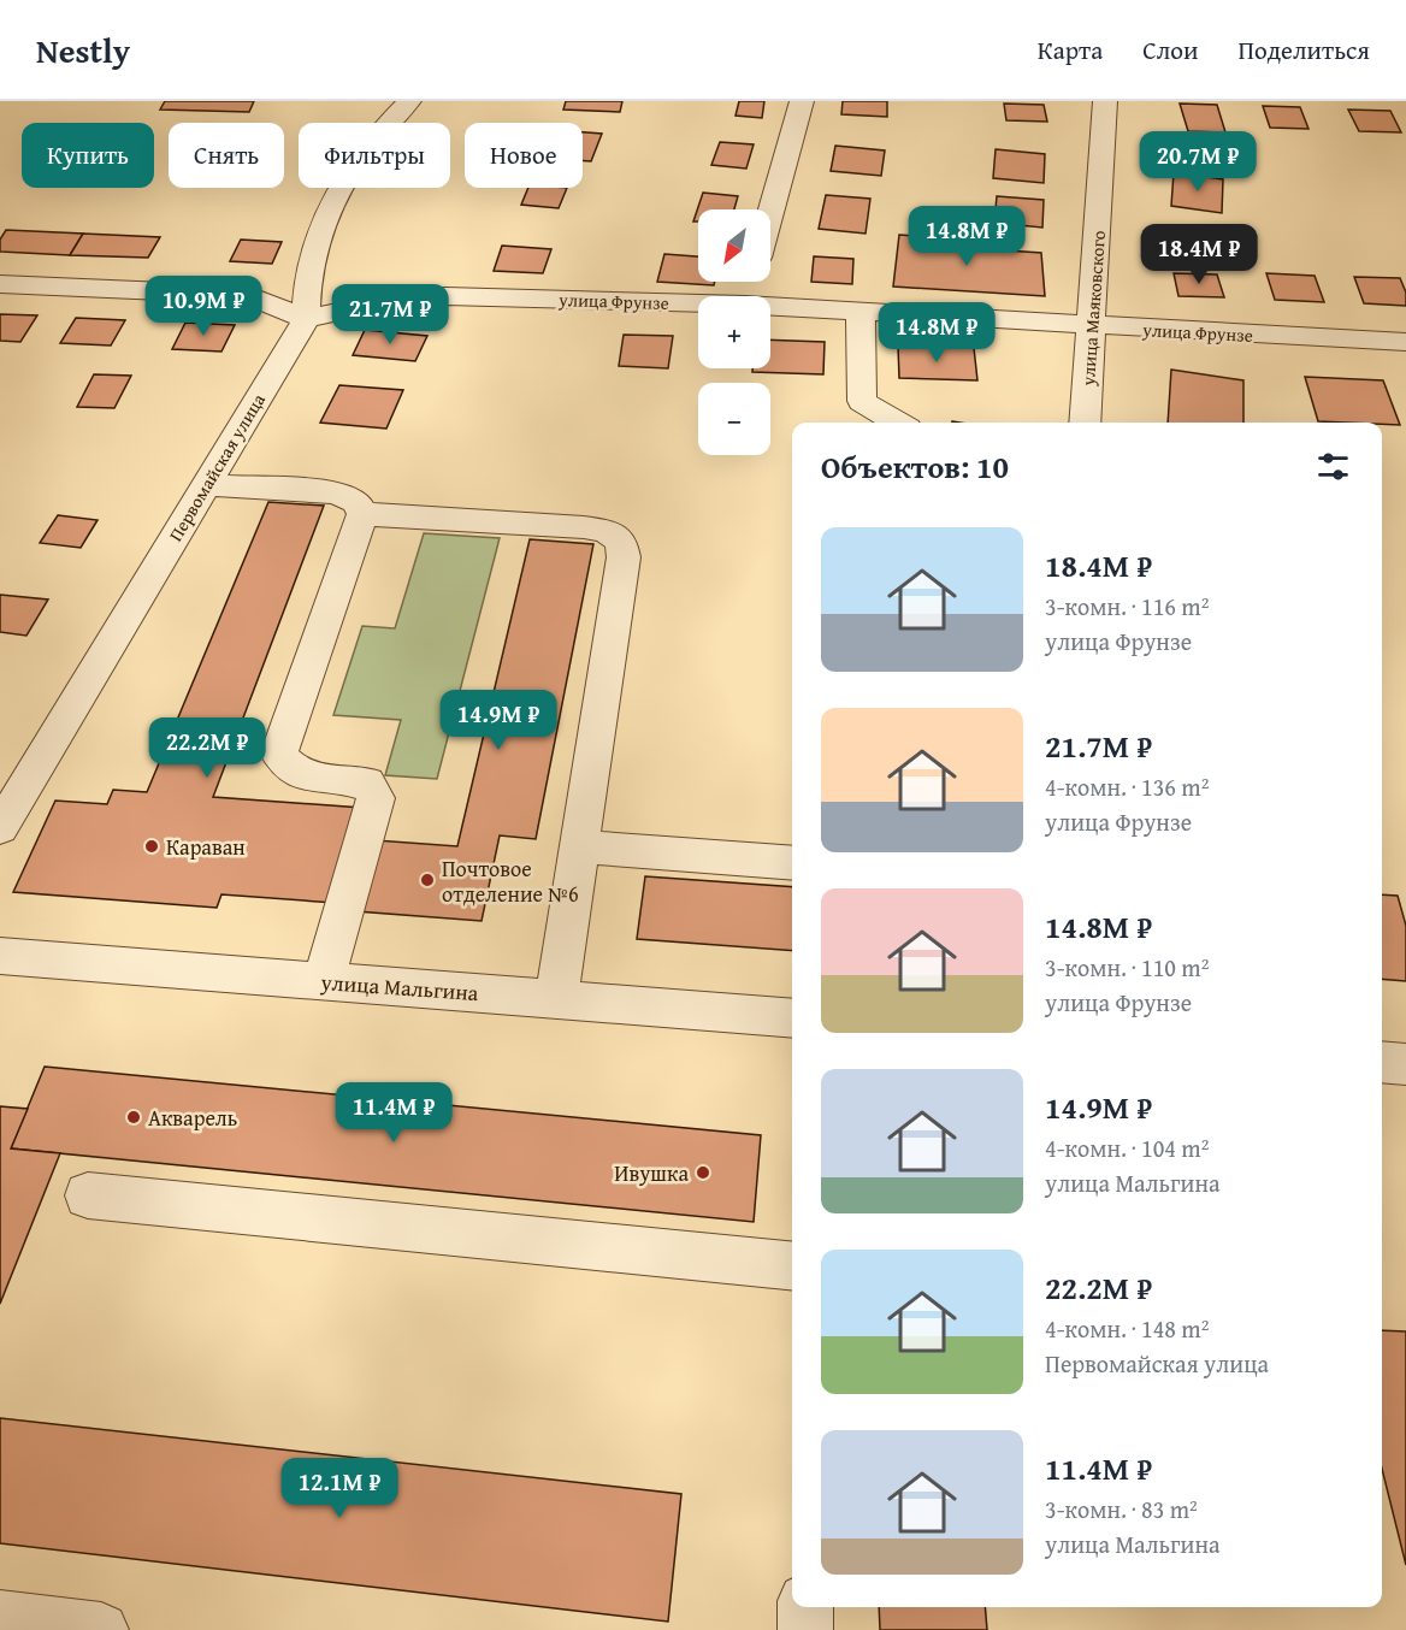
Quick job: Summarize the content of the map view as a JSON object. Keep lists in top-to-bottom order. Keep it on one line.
{"streets":{"street":["улица Фрунзе","улица Маяковского","Первомайская улица","улица Мальгина"]},"crossings":[["улица Фрунзе","улица Маяковского"],["улица Фрунзе","Первомайская улица"]],"places":["Караван","Почтовое отделение №6","Акварель","Ивушка"],"north":"bottom left","page":{"header":"Nestly","nav":["Карта","Слои","Поделиться"],"chip":["Купить","Снять","Фильтры","Новое"],"price":["20.7M ₽","14.8M ₽","18.4M ₽","10.9M ₽","21.7M ₽","14.8M ₽","14.9M ₽","22.2M ₽","11.4M ₽","12.1M ₽"],"map_buttons":["+","−"],"heading":"Объектов: 10","list":[{"name":"18.4M ₽","note":"3-комн. · 116 m² · улица Фрунзе"},{"name":"21.7M ₽","note":"4-комн. · 136 m² · улица Фрунзе"},{"name":"14.8M ₽","note":"3-комн. · 110 m² · улица Фрунзе"},{"name":"14.9M ₽","note":"4-комн. · 104 m² · улица Мальгина"},{"name":"22.2M ₽","note":"4-комн. · 148 m² · Первомайская улица"},{"name":"11.4M ₽","note":"3-комн. · 83 m² · улица Мальгина"}]}}
